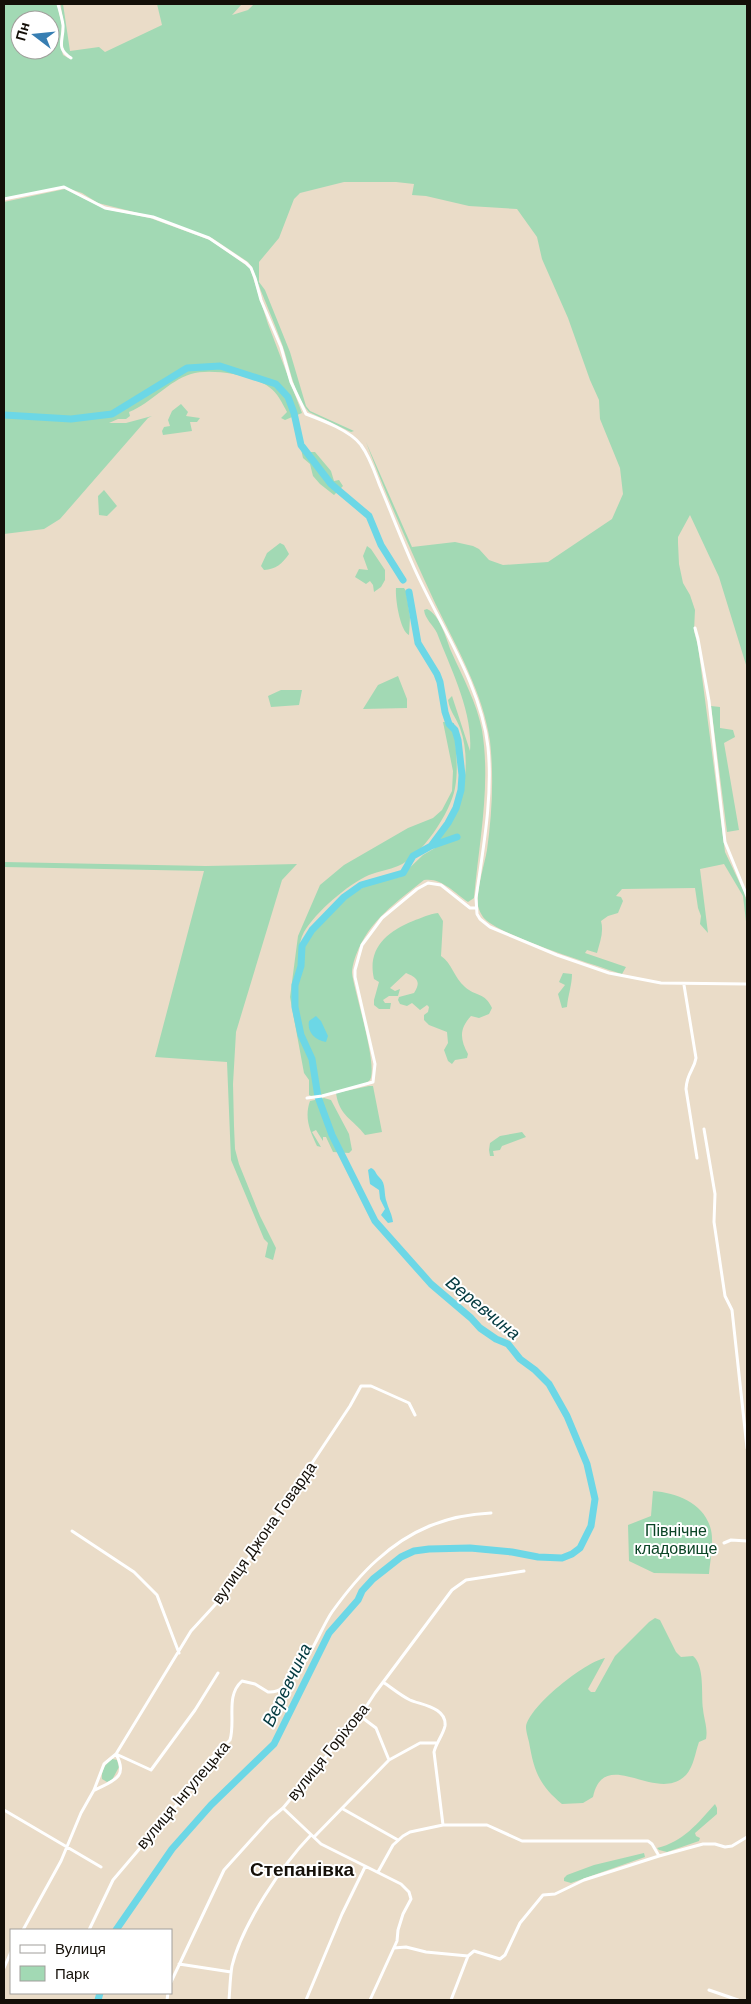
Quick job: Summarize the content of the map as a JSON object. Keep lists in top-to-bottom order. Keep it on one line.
{"streets":{"street":["вулиця Джона Говарда","вулиця Горіхова","вулиця Інгулецька"]},"districts":["Степанівка"],"water":["Веревчина"],"parks":["Північне кладовище"],"legend":["Вулиця","Парк"],"north":"left"}
